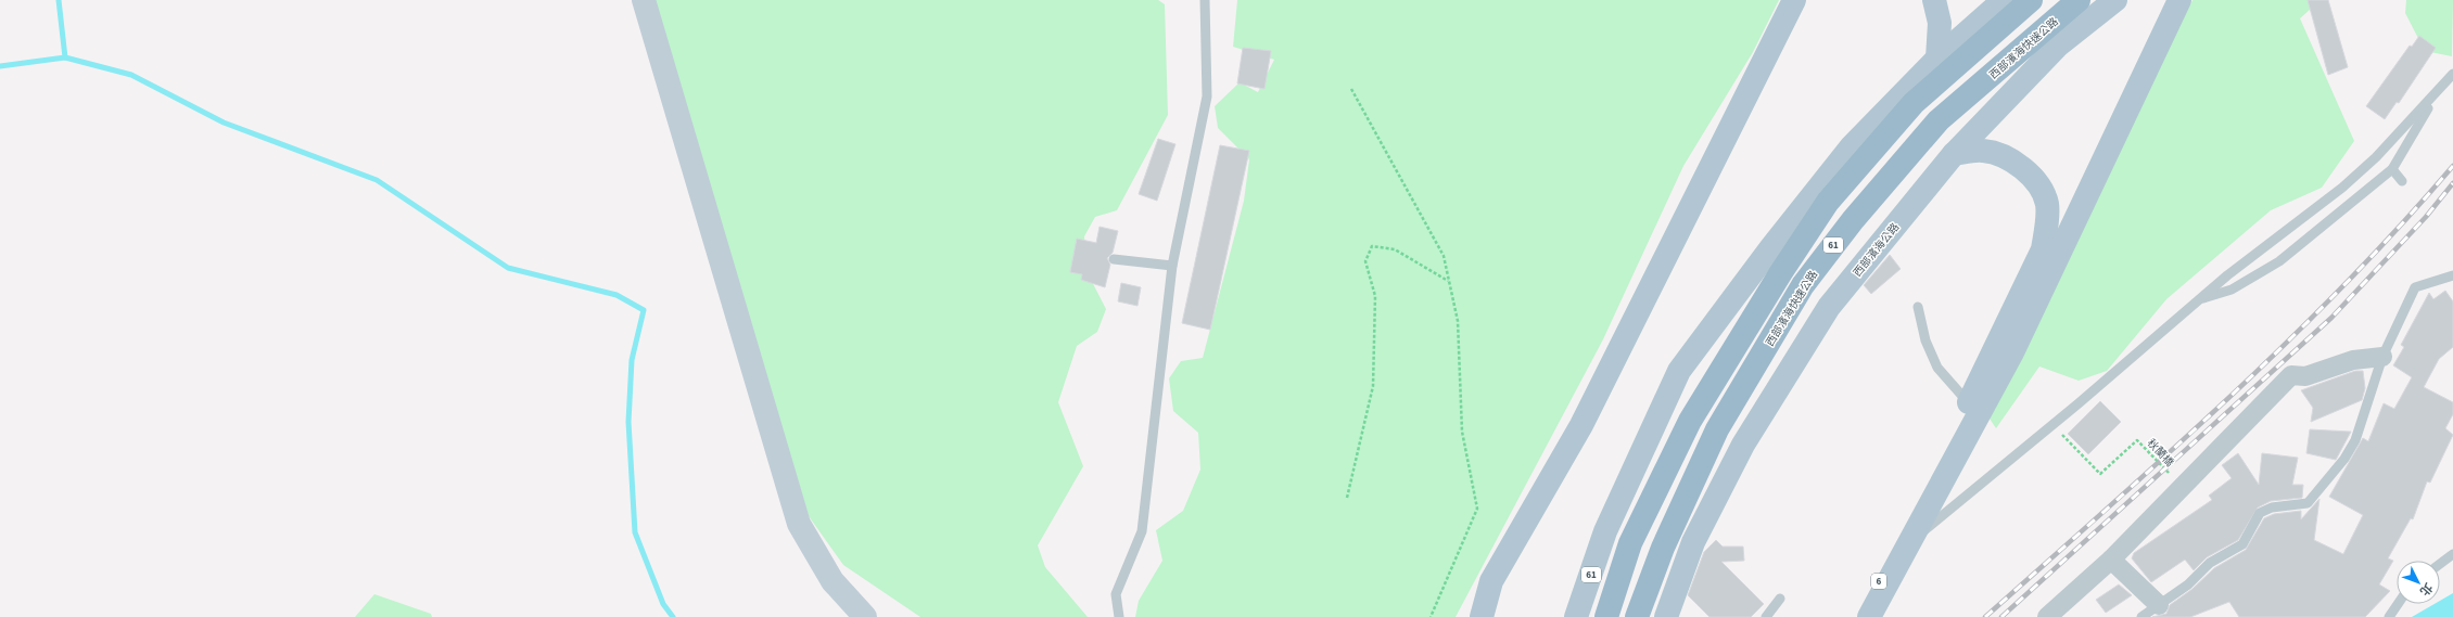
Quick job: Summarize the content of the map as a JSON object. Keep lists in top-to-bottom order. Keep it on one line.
{"streets":{"highway":["西部濱海快速公路","61"],"main road":["西部濱海公路","6"],"path":["秋蘭橋"]},"north":"bottom right"}
